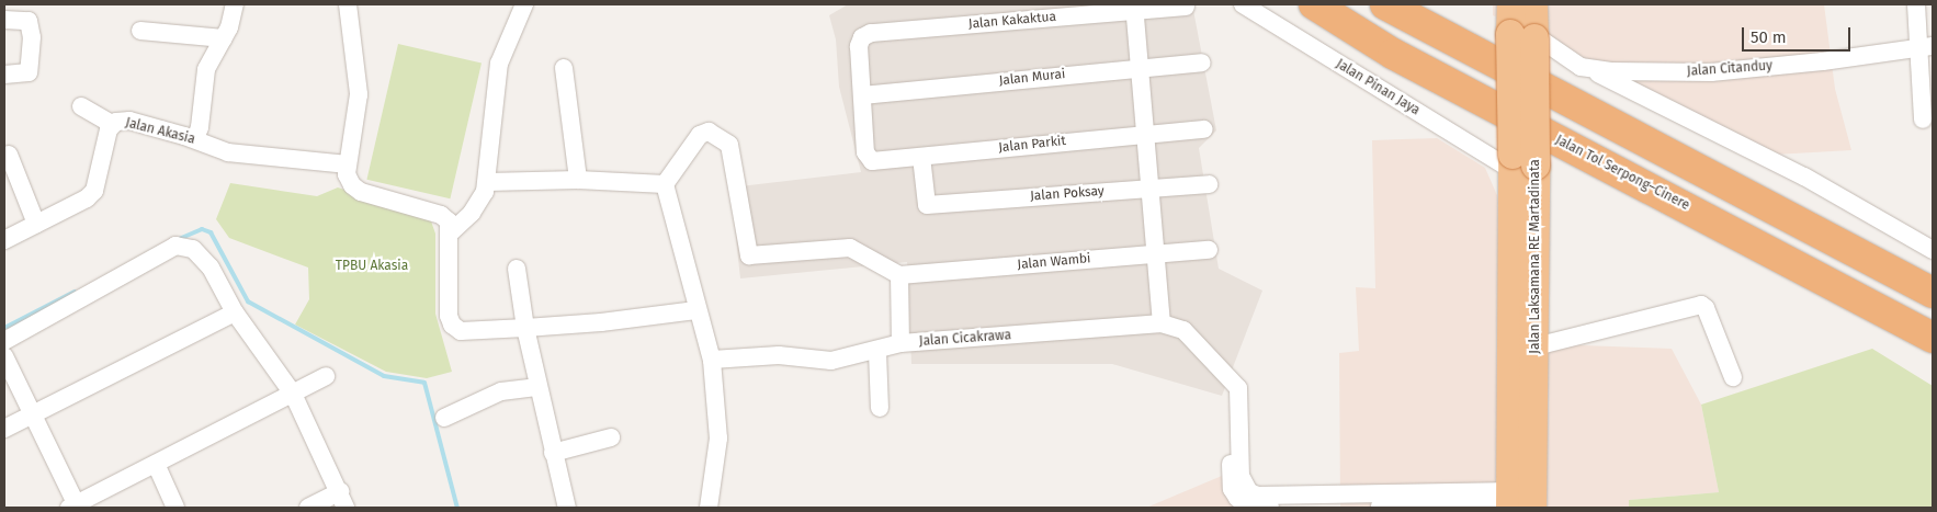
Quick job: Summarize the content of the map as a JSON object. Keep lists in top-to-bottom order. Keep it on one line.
{"streets":{"highway":["Jalan Tol Serpong–Cinere","Jalan Laksamana RE Martadinata"],"street":["Jalan Kakaktua","Jalan Citanduy","Jalan Murai","Jalan Pinan Jaya","Jalan Akasia","Jalan Parkit","Jalan Poksay","Jalan Wambi","Jalan Cicakrawa"]},"crossings":[["Jalan Kakaktua","Jalan Murai"],["Jalan Kakaktua","Jalan Parkit"],["Jalan Citanduy","Jalan Laksamana RE Martadinata"],["Jalan Murai","Jalan Parkit"],["Jalan Pinan Jaya","Jalan Laksamana RE Martadinata"],["Jalan Parkit","Jalan Poksay"],["Jalan Wambi","Jalan Cicakrawa"]],"parks":["TPBU Akasia"],"scale_bar":"50 m"}
